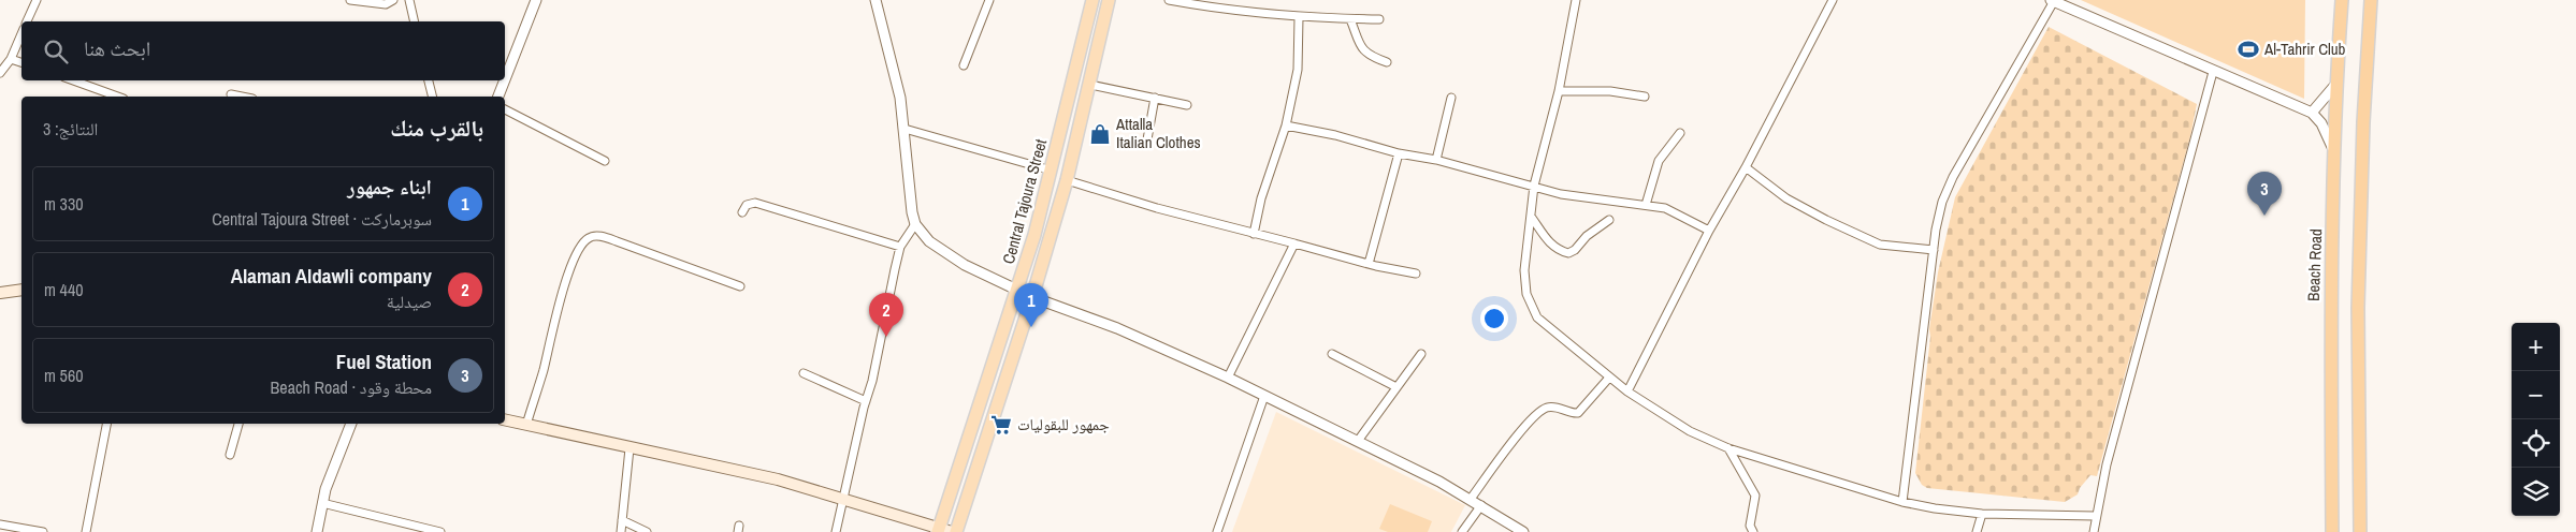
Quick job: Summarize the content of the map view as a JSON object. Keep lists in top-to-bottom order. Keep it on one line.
{"streets":{"highway":["Beach Road"],"main road":["Central Tajoura Street"]},"places":{"sports":["Al-Tahrir Club"],"shop":["Attalla Italian Clothes"],"supermarket":["جمهور للبقوليات"]},"page":{"search":"ابحث هنا","heading":["بالقرب منك","النتائج: 3"],"list":[{"mark":"1","name":"ابناء جمهور","note":"سوبرماركت · Central Tajoura Street","value":"330 m"},{"mark":"2","name":"Alaman Aldawli company","note":"صيدلية","value":"440 m"},{"mark":"3","name":"Fuel Station","note":"محطة وقود · Beach Road","value":"560 m"}],"pins":["3","1","2"],"map_buttons":["+","−"]}}
